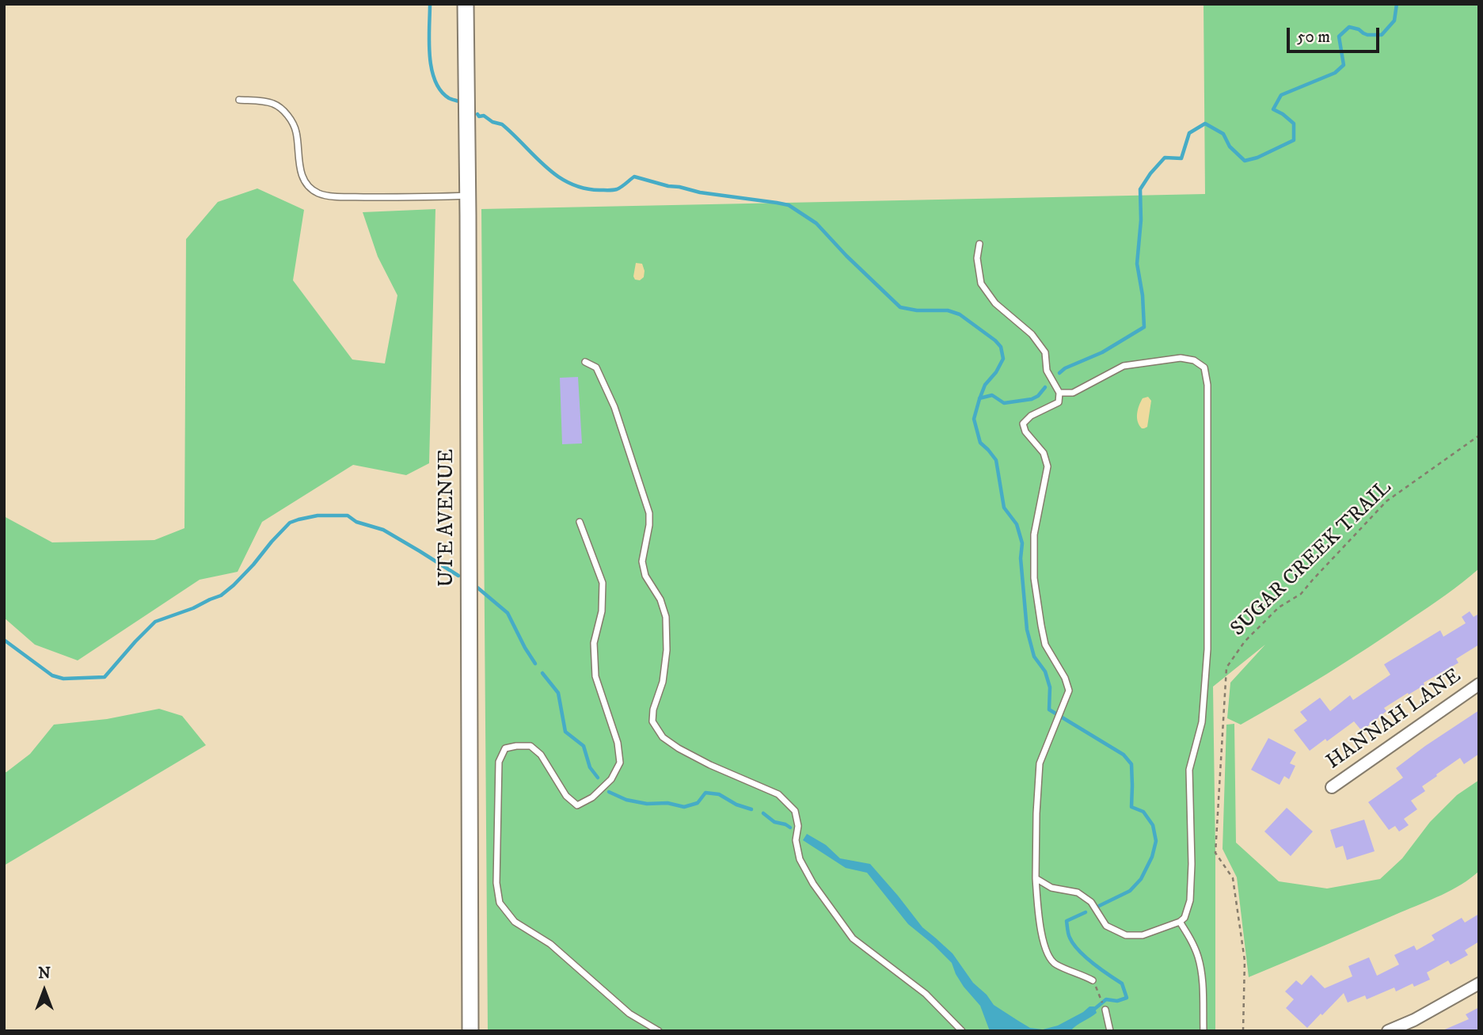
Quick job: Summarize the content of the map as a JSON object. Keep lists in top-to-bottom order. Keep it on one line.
{"streets":{"main road":["UTE AVENUE"],"street":["HANNAH LANE"],"path":["SUGAR CREEK TRAIL"]},"scale_bar":"50 m","north":"top"}
